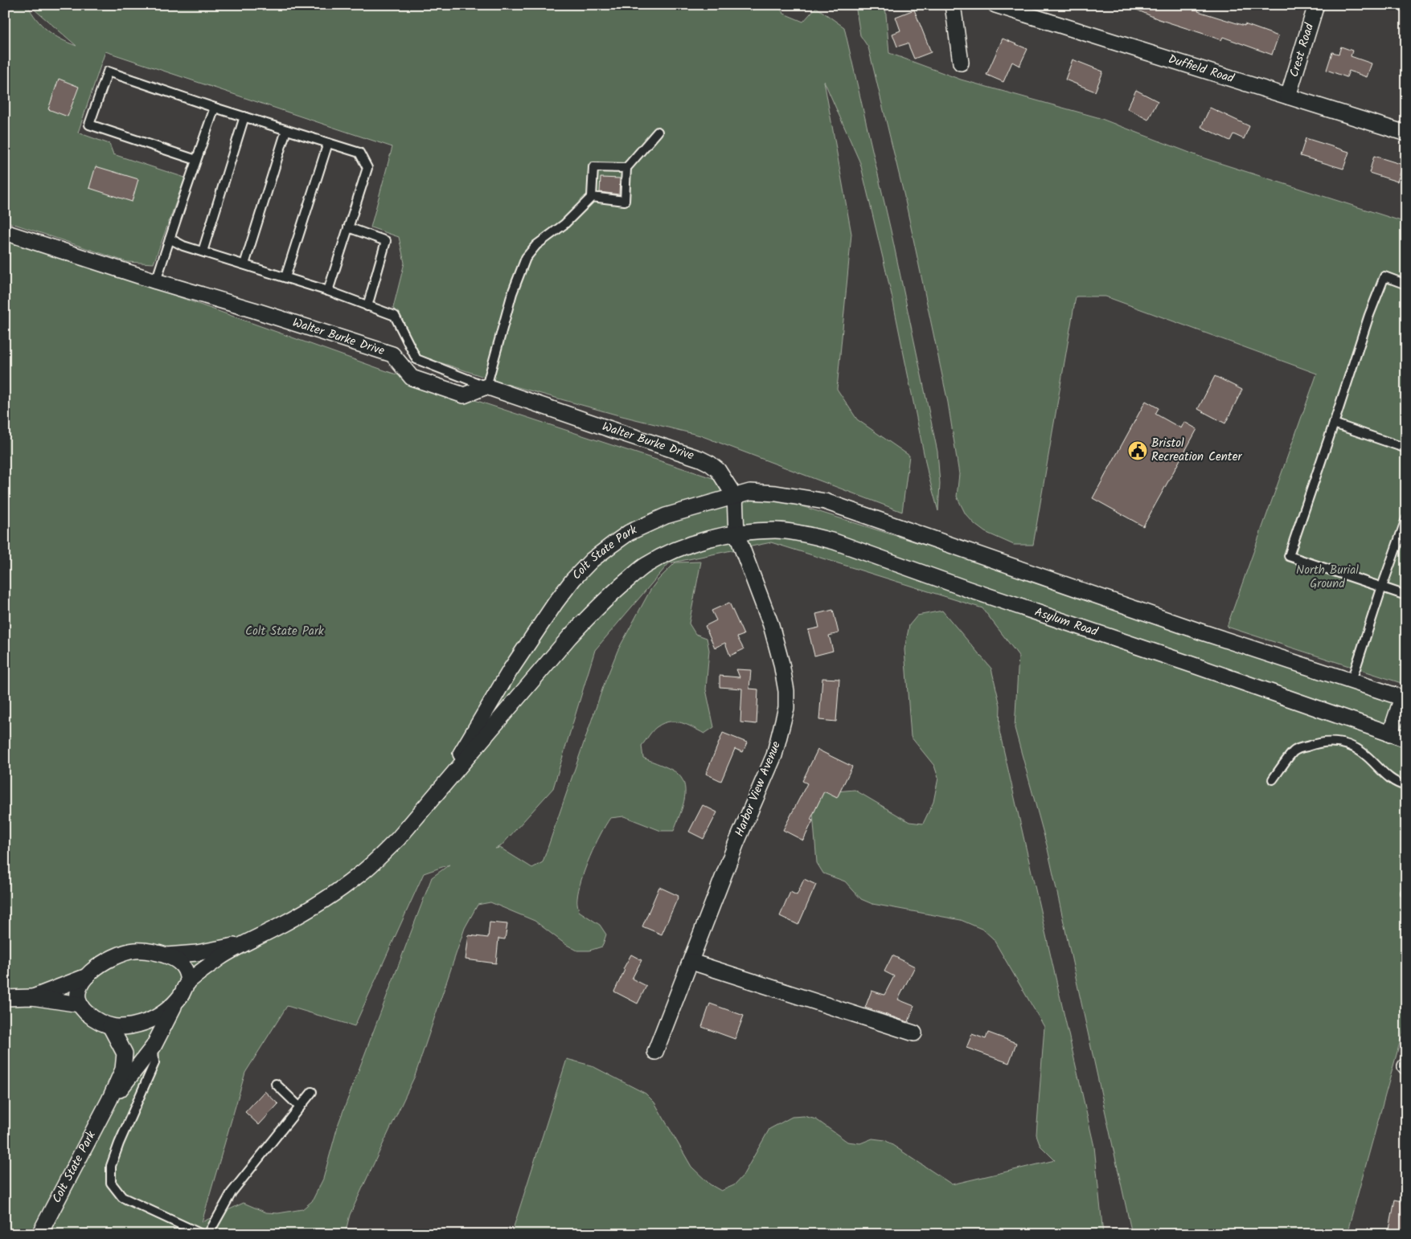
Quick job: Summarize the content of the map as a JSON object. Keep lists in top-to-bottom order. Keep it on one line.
{"streets":{"street":["Crest Road","Duffield Road","Walter Burke Drive","Colt State Park","Asylum Road","Harbor View Avenue"]},"crossings":[["Crest Road","Duffield Road"],["Walter Burke Drive","Colt State Park"],["Walter Burke Drive","Harbor View Avenue"],["Colt State Park","Asylum Road"],["Colt State Park","Harbor View Avenue"],["Asylum Road","Harbor View Avenue"]],"parks":["North Burial Ground","Colt State Park"],"places":{"public building":["Bristol Recreation Center"]}}
